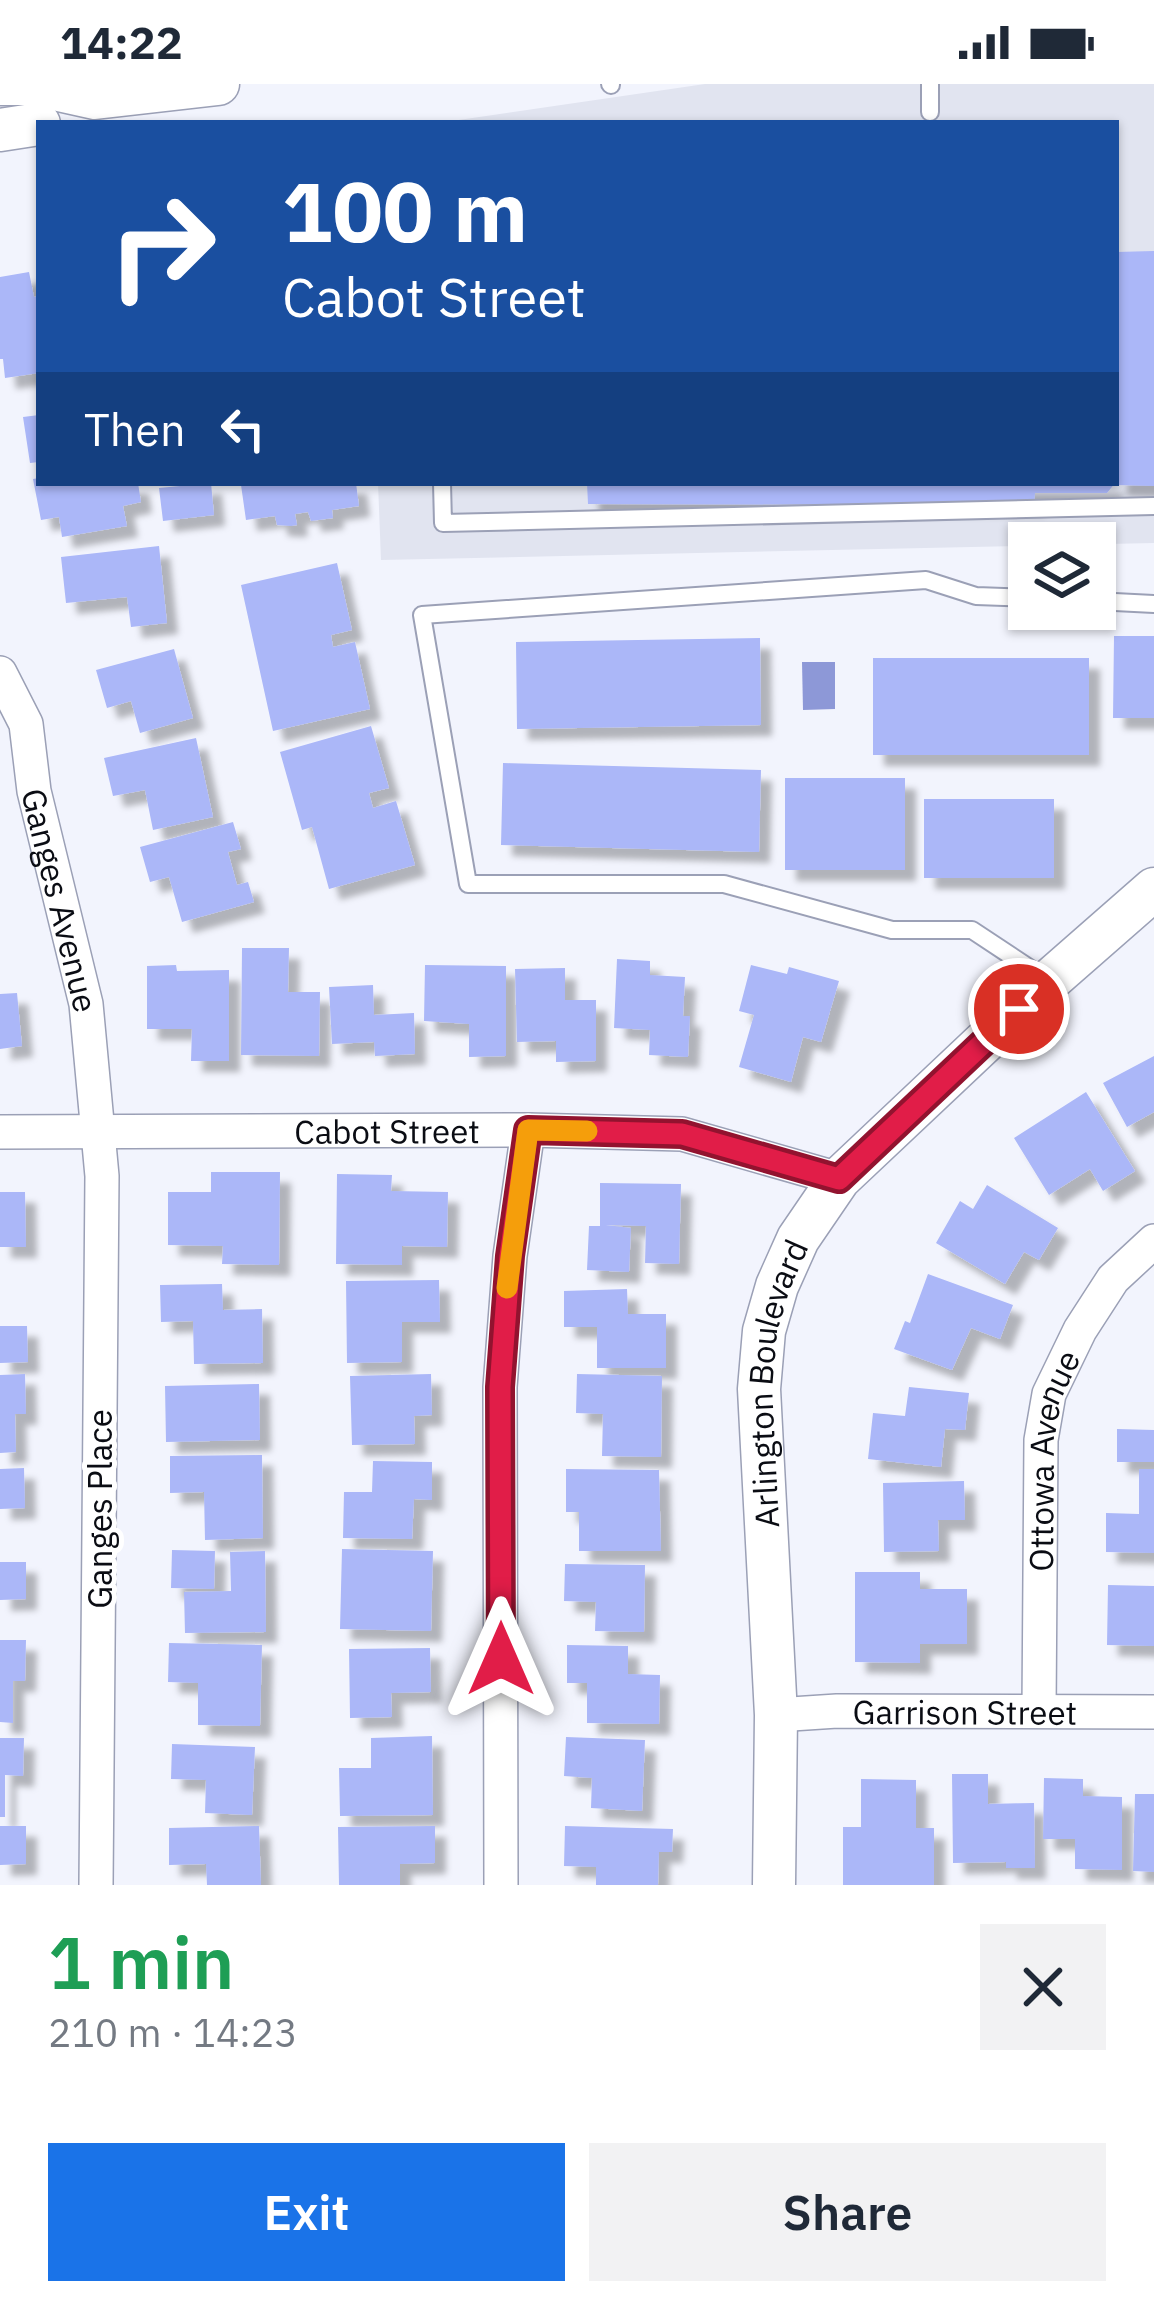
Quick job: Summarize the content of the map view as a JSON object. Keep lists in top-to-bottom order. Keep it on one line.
{"streets":{"street":["Ganges Avenue","Cabot Street","Arlington Boulevard","Ottowa Avenue","Ganges Place","Garrison Street"]},"crossings":[["Ganges Avenue","Cabot Street"],["Ganges Avenue","Ganges Place"],["Cabot Street","Arlington Boulevard"],["Cabot Street","Ganges Place"],["Arlington Boulevard","Garrison Street"],["Ottowa Avenue","Garrison Street"]],"page":{"status":"14:22","turn":["100 m","Cabot Street"],"then":"Then","heading":["1 min","210 m · 14:23"],"buttons":["Exit","Share"]}}
